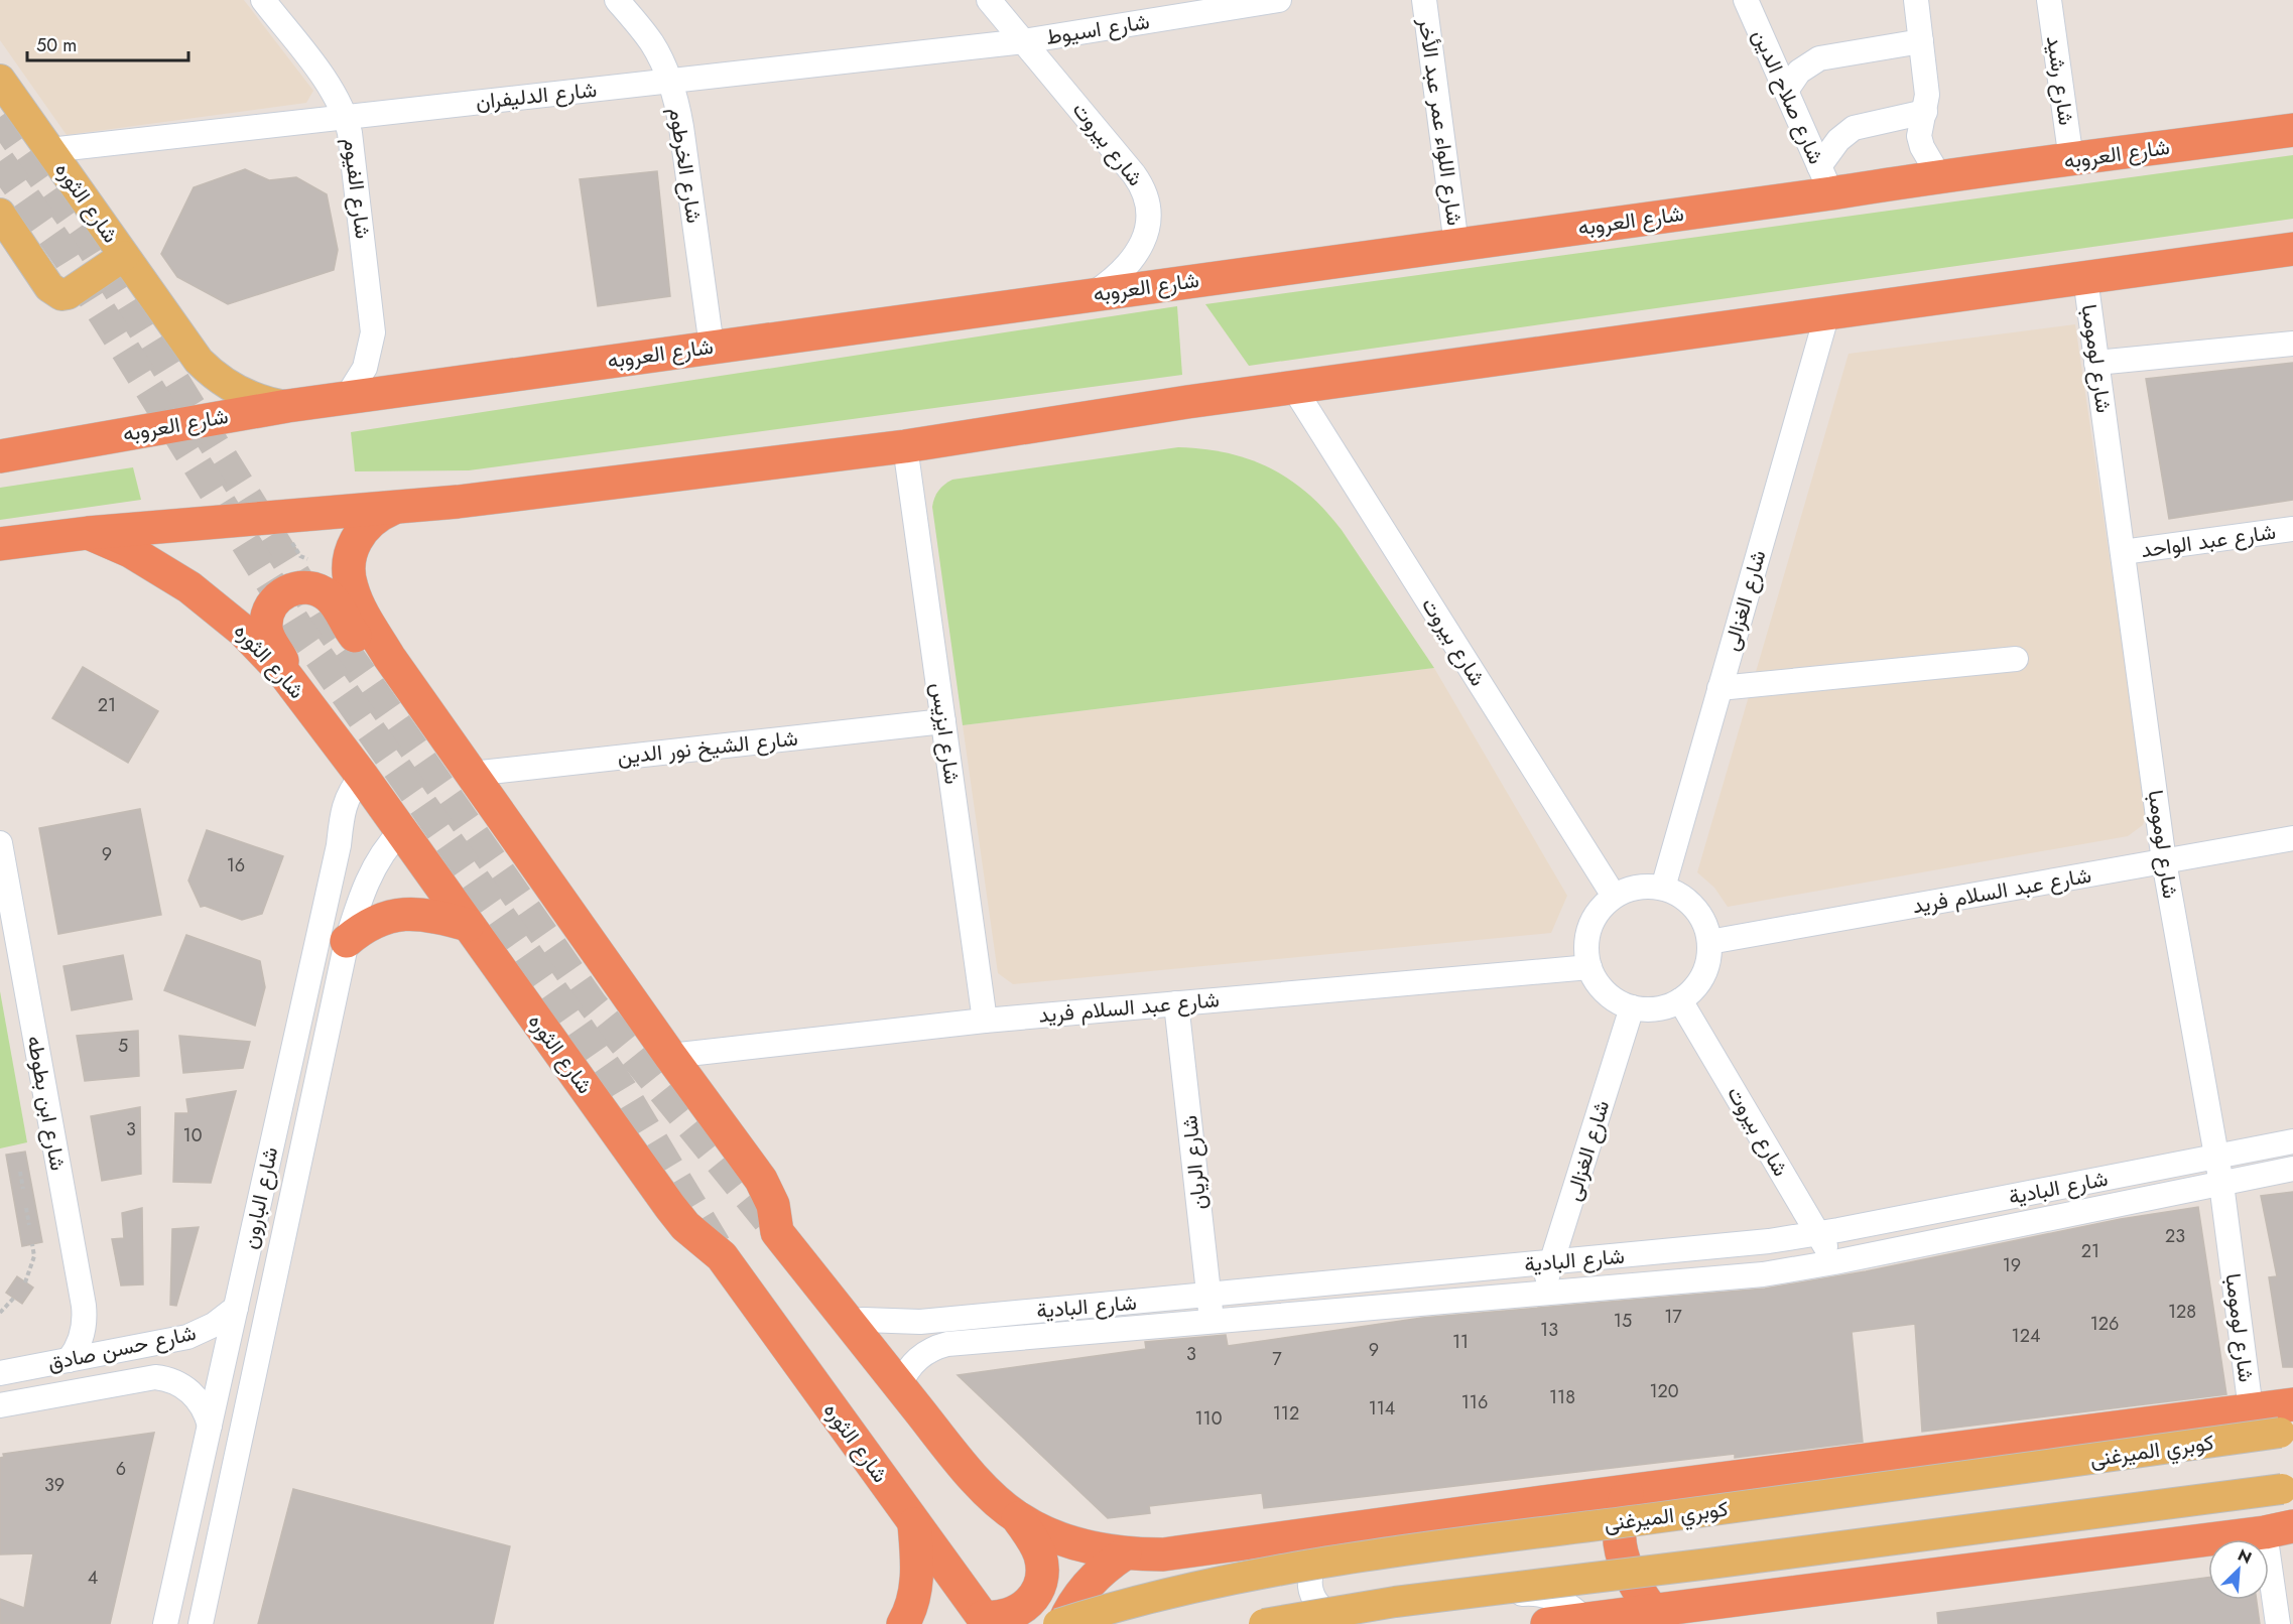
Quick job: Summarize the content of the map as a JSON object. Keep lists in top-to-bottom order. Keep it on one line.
{"streets":{"highway":["شارع العروبه","شارع الثوره"],"main road":["كوبري الميرغنى"],"street":["شارع اسيوط","شارع رشيد","شارع الدليفران","شارع صلاح الدين","شارع اللواء عمر عبد الأخر","شارع بيروت","شارع الخرطوم","شارع الفيوم","شارع لومومبا","شارع عبد الواحد","شارع الغزالى","شارع ايزيس","شارع الشيخ نور الدين","شارع عبد السلام فريد","شارع ابن بطوطه","شارع الريان","شارع البادية","شارع البارون","شارع حسن صادق"]},"crossings":[["شارع اسيوط","شارع الدليفران"],["شارع اسيوط","شارع بيروت"],["شارع رشيد","شارع العروبه"],["شارع الدليفران","شارع بيروت"],["شارع الدليفران","شارع الخرطوم"],["شارع الدليفران","شارع الفيوم"],["شارع الدليفران","شارع الثوره"],["شارع صلاح الدين","شارع العروبه"],["شارع اللواء عمر عبد الأخر","شارع العروبه"],["شارع بيروت","شارع العروبه"],["شارع بيروت","شارع الغزالى"],["شارع بيروت","شارع عبد السلام فريد"],["شارع بيروت","شارع البادية"],["شارع العروبه","شارع الخرطوم"],["شارع العروبه","شارع الفيوم"],["شارع العروبه","شارع الثوره"],["شارع الثوره","شارع البارون"],["شارع لومومبا","شارع عبد الواحد"],["شارع لومومبا","شارع عبد السلام فريد"],["شارع لومومبا","شارع البادية"],["شارع الغزالى","شارع عبد السلام فريد"],["شارع الغزالى","شارع البادية"],["شارع ايزيس","شارع الشيخ نور الدين"],["شارع ايزيس","شارع عبد السلام فريد"],["شارع عبد السلام فريد","شارع الريان"],["شارع ابن بطوطه","شارع حسن صادق"],["شارع الريان","شارع البادية"],["شارع البارون","شارع حسن صادق"]],"house_numbers":["21","9","16","5","3","10","23","21","19","128","17","15","126","13","124","11","9","3","7","120","118","116","114","112","110","6","39","4"],"scale_bar":"50 m","north":"top right"}
